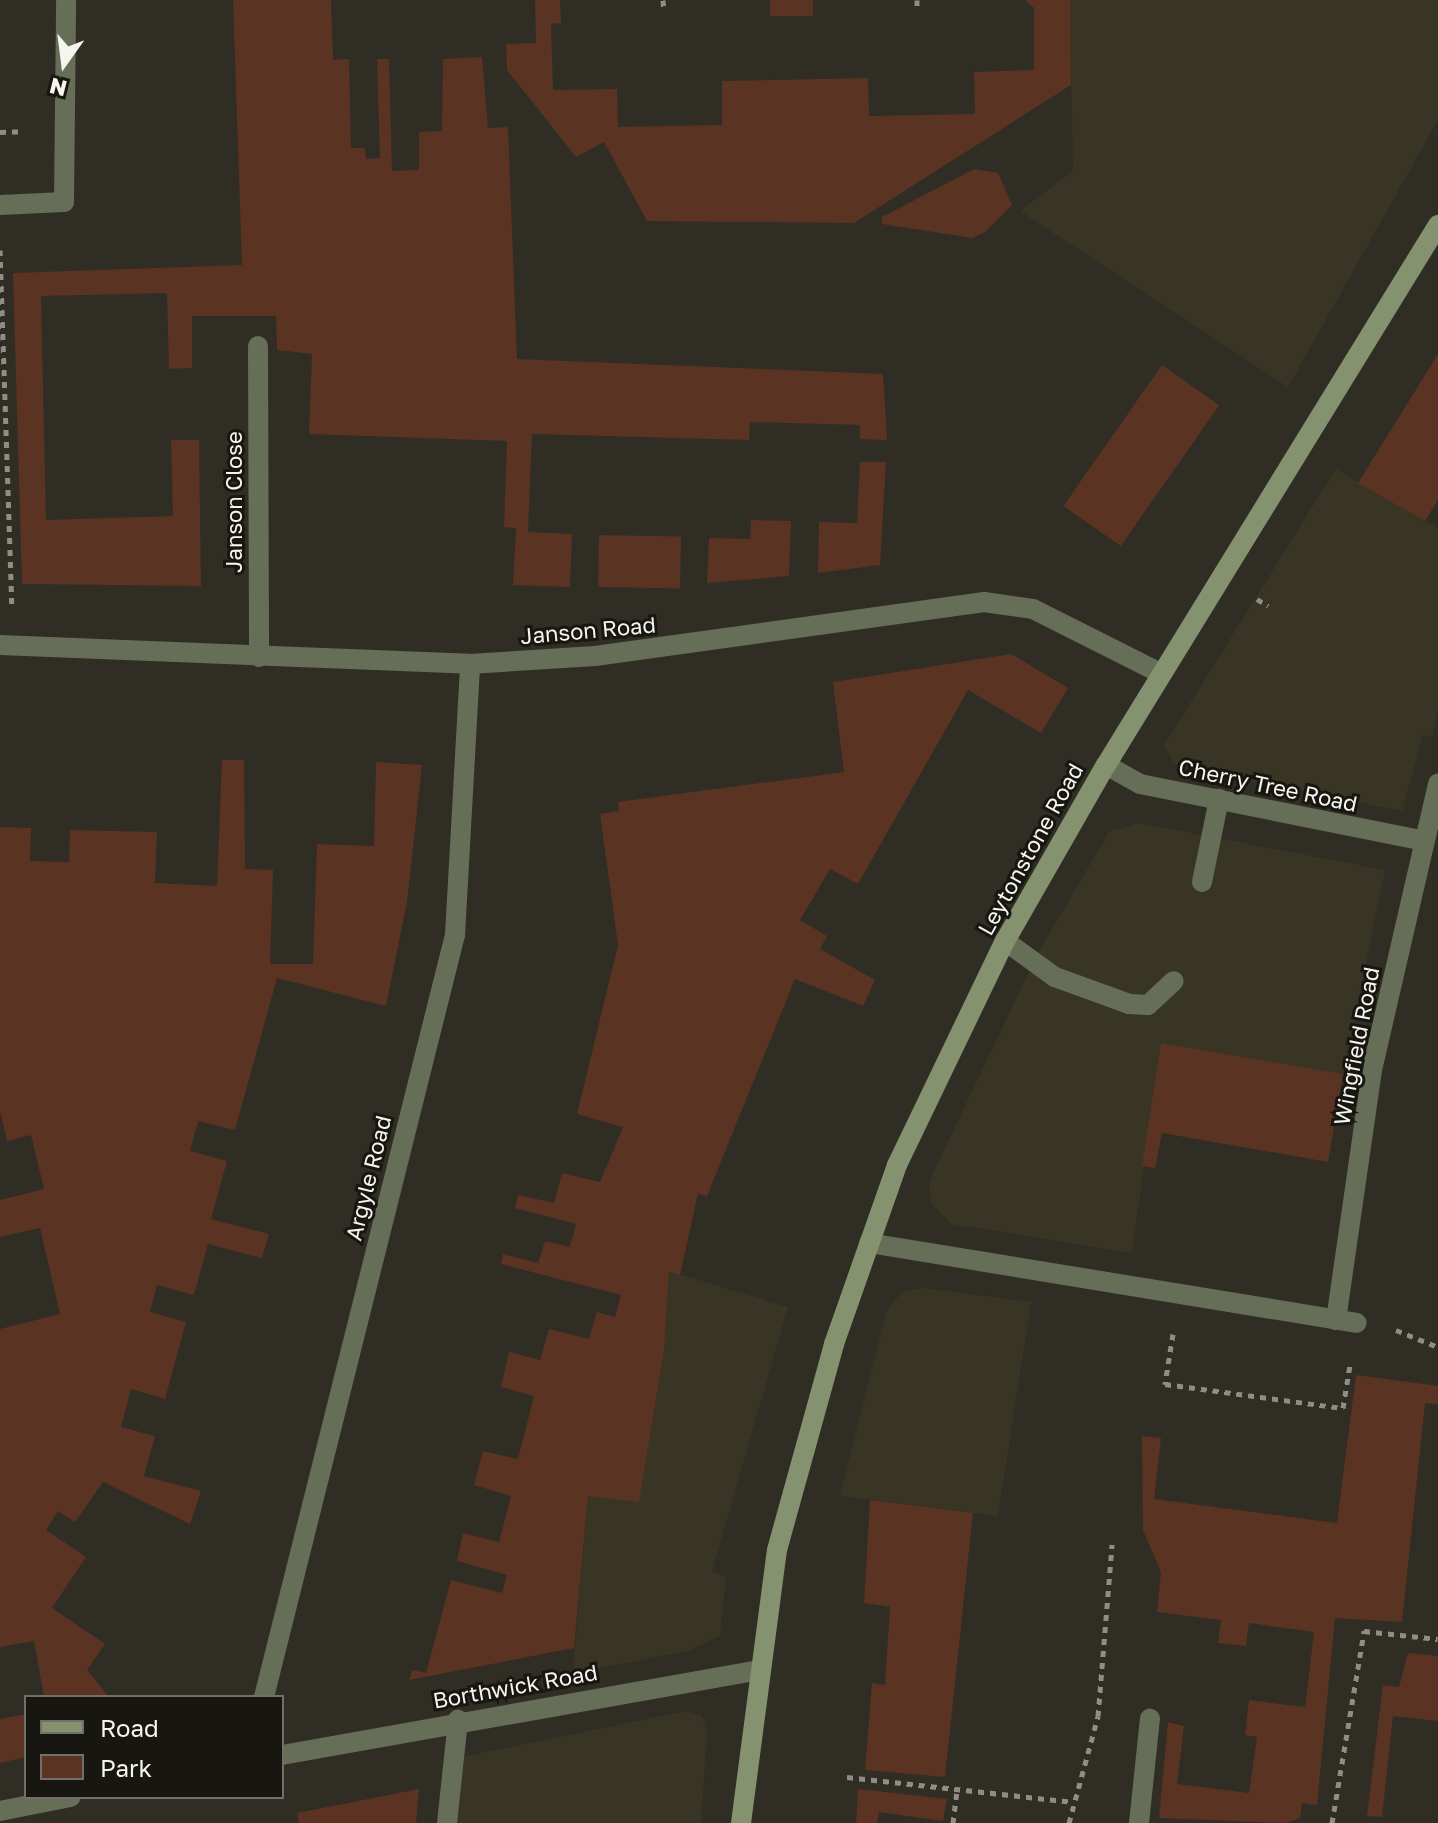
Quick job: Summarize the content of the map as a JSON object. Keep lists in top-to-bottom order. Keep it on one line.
{"streets":{"street":["Janson Close","Janson Road","Cherry Tree Road","Leytonstone Road","Wingfield Road","Argyle Road","Borthwick Road"]},"crossings":[["Janson Close","Janson Road"],["Janson Road","Leytonstone Road"],["Janson Road","Argyle Road"],["Cherry Tree Road","Leytonstone Road"],["Cherry Tree Road","Wingfield Road"],["Leytonstone Road","Borthwick Road"]],"legend":["Road","Park"],"north":"bottom"}
